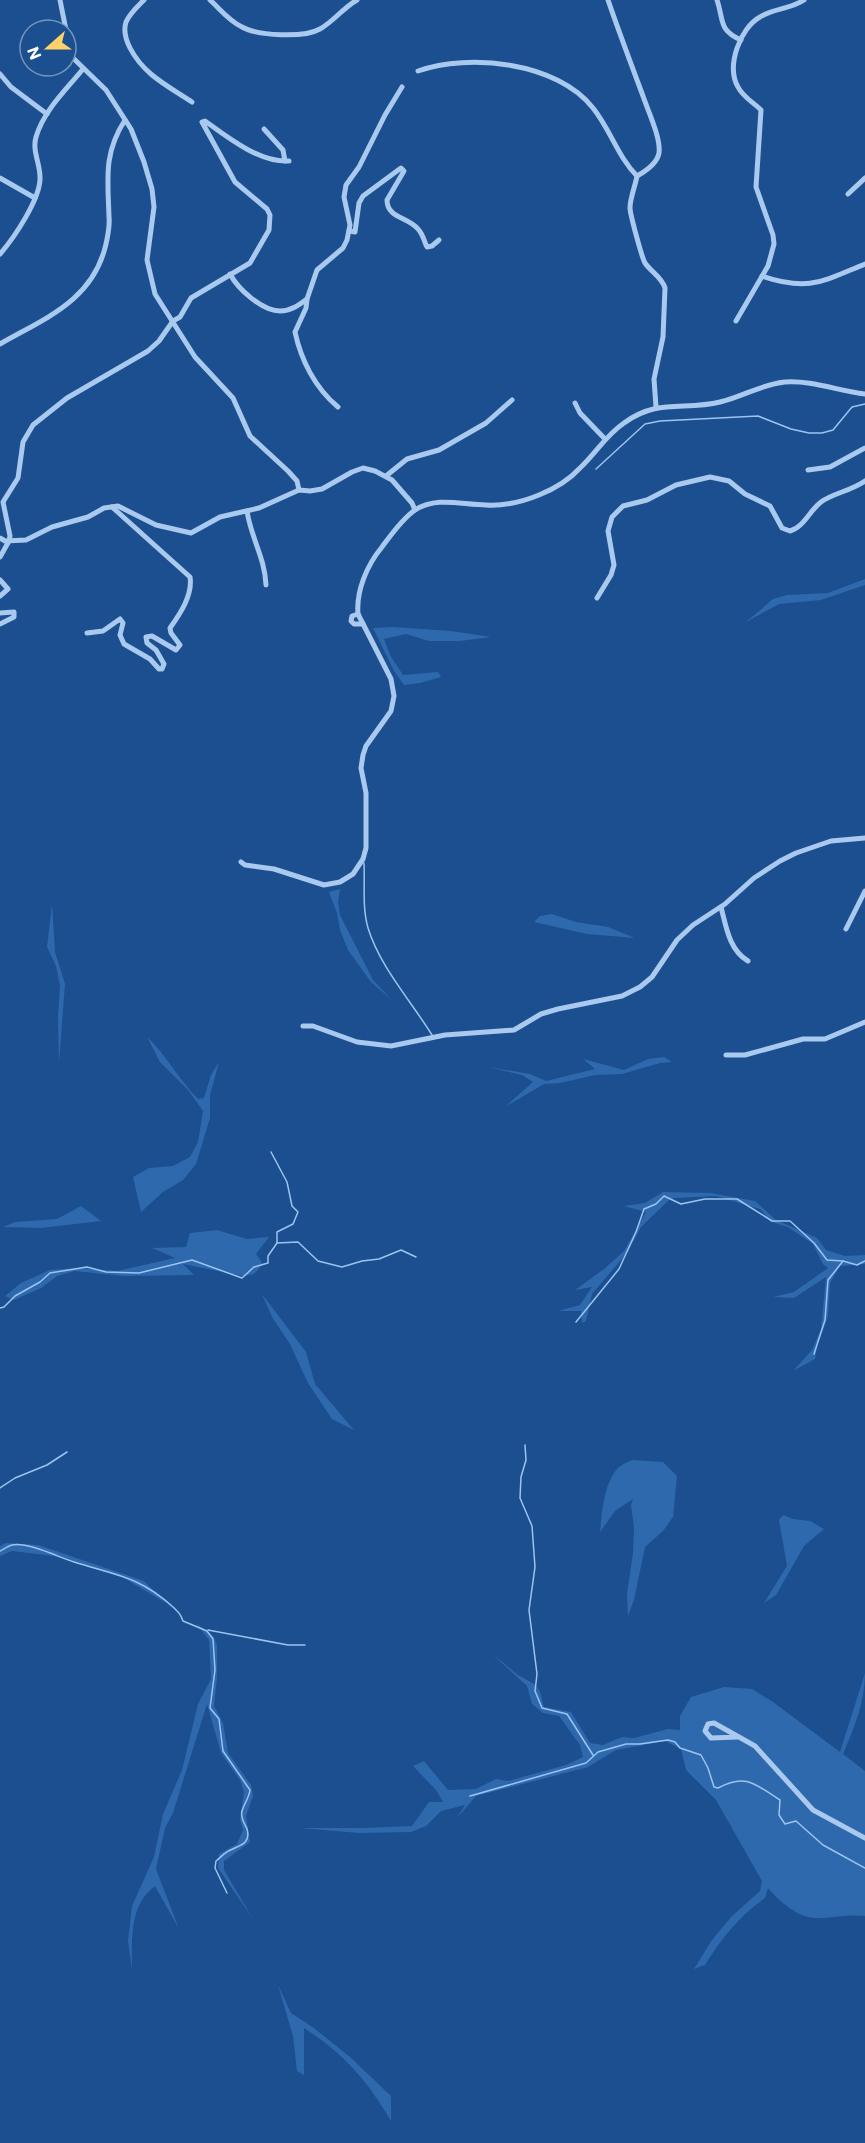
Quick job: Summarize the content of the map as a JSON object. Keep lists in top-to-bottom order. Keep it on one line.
{"north":"left"}
